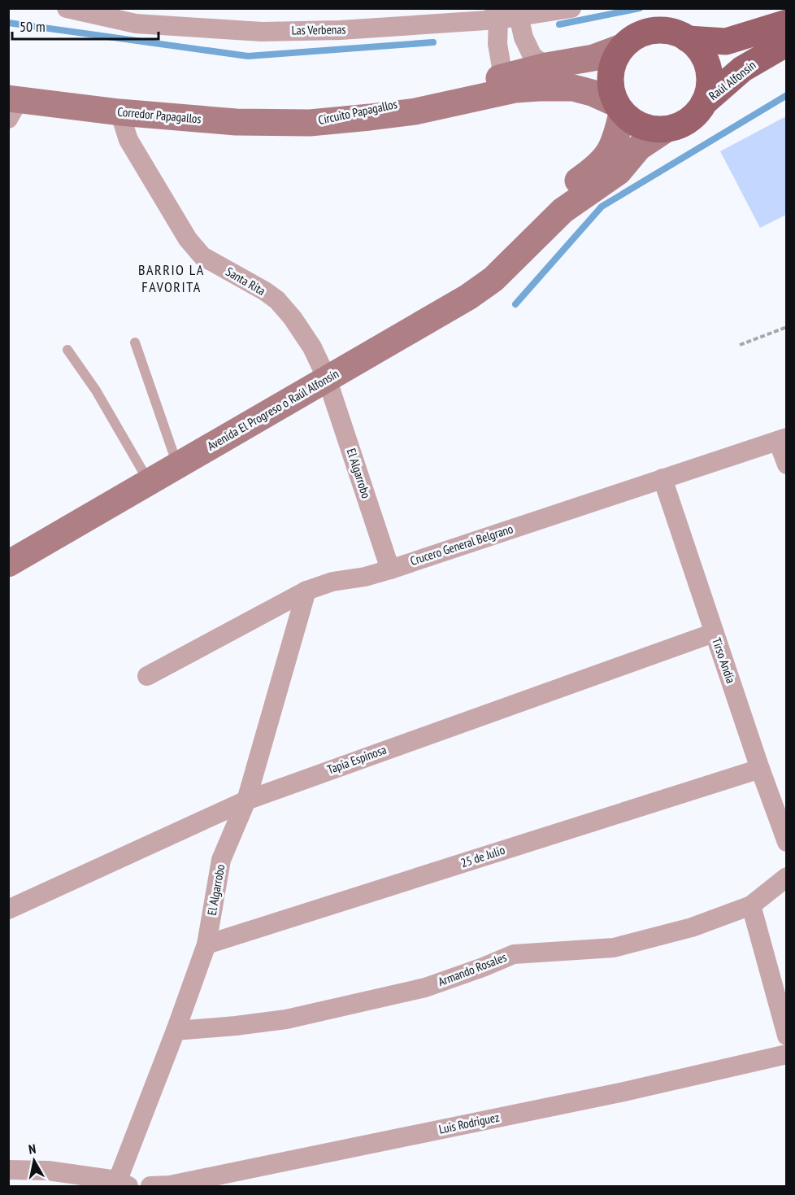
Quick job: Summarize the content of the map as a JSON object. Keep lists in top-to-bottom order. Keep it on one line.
{"streets":{"main road":["Raúl Alfonsín"],"street":["Las Verbenas","Circuito Papagallos","Corredor Papagallos","Santa Rita","Avenida El Progreso o Raúl Alfonsín","El Algarrobo","Crucero General Belgrano","Tirso Andia","Tapia Espinosa","25 de Julio","Armando Rosales","Luis Rodriguez"]},"crossings":[["Raúl Alfonsín","Circuito Papagallos"],["Circuito Papagallos","Corredor Papagallos"],["Corredor Papagallos","Santa Rita"],["Santa Rita","Avenida El Progreso o Raúl Alfonsín"],["Santa Rita","El Algarrobo"],["Avenida El Progreso o Raúl Alfonsín","El Algarrobo"],["El Algarrobo","Crucero General Belgrano"],["El Algarrobo","Tapia Espinosa"],["El Algarrobo","25 de Julio"],["El Algarrobo","Armando Rosales"],["Crucero General Belgrano","Tirso Andia"],["Tirso Andia","Tapia Espinosa"],["Tirso Andia","25 de Julio"]],"districts":["BARRIO LA FAVORITA"],"scale_bar":"50 m","north":"top"}
